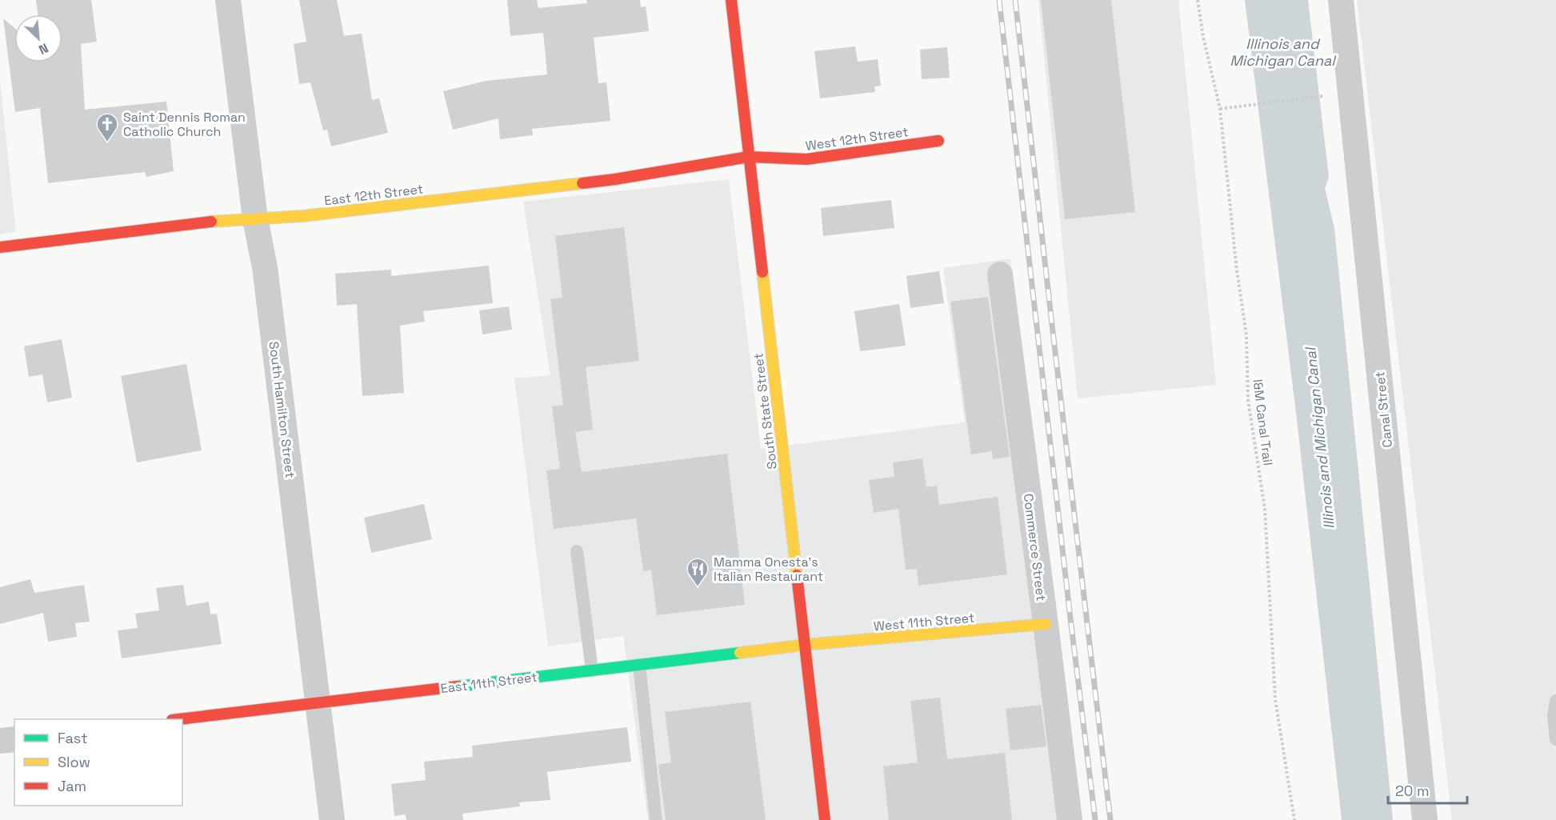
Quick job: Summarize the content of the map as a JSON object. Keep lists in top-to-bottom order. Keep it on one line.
{"streets":{"street":["West 12th Street","East 12th Street","South Hamilton Street","Canal Street","South State Street","Commerce Street","West 11th Street","East 11th Street"],"path":["I&M Canal Trail"]},"crossings":[["West 12th Street","East 12th Street"],["West 12th Street","South State Street"],["East 12th Street","South Hamilton Street"],["East 12th Street","South State Street"],["South Hamilton Street","East 11th Street"],["South State Street","West 11th Street"],["South State Street","East 11th Street"],["Commerce Street","West 11th Street"],["West 11th Street","East 11th Street"]],"water":["Illinois and Michigan Canal"],"places":{"church":["Saint Dennis Roman Catholic Church"],"restaurant":["Mamma Onesta's Italian Restaurant"]},"legend":["Fast","Slow","Jam"],"scale_bar":"20 m","north":"bottom right"}
